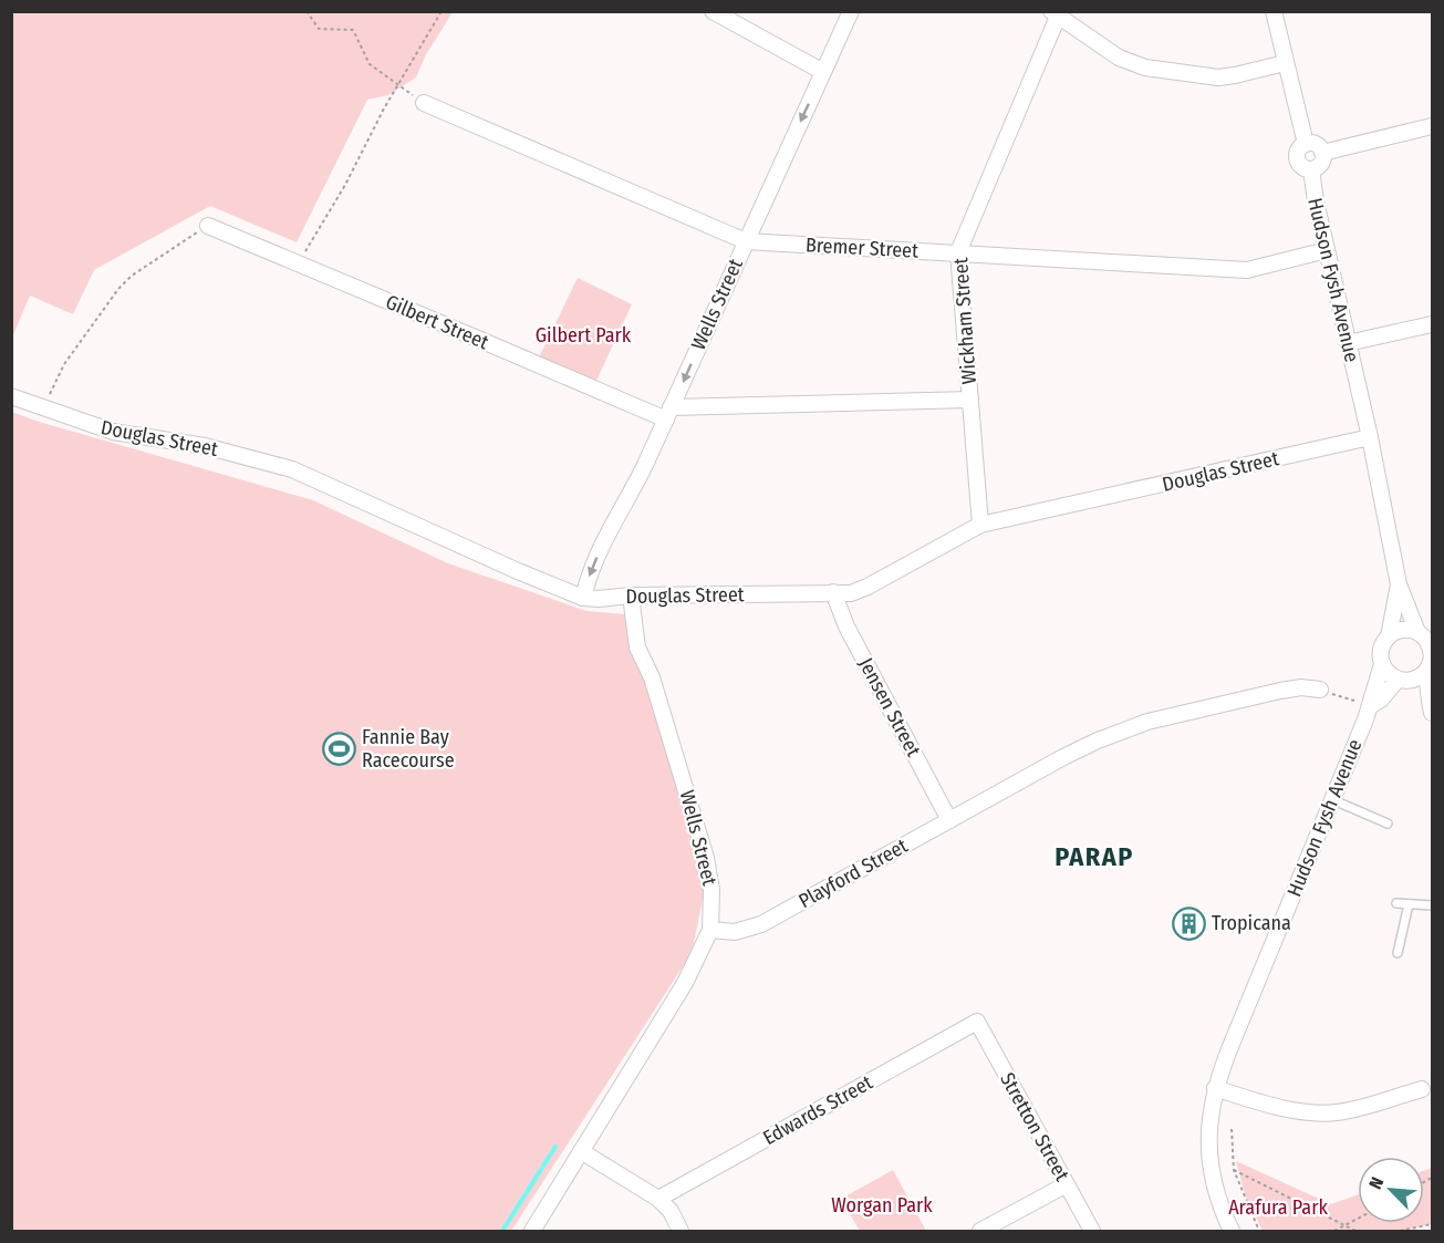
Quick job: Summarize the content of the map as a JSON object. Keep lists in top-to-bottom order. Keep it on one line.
{"streets":{"street":["Bremer Street","Hudson Fysh Avenue","Wells Street","Wickham Street","Gilbert Street","Douglas Street","Jensen Street","Playford Street","Edwards Street","Stretton Street"]},"crossings":[["Bremer Street","Hudson Fysh Avenue"],["Bremer Street","Wells Street"],["Bremer Street","Wickham Street"],["Hudson Fysh Avenue","Douglas Street"],["Wells Street","Gilbert Street"],["Wells Street","Douglas Street"],["Wells Street","Playford Street"],["Wickham Street","Gilbert Street"],["Wickham Street","Douglas Street"],["Douglas Street","Jensen Street"],["Jensen Street","Playford Street"],["Edwards Street","Stretton Street"]],"one_way":["Wells Street"],"districts":["PARAP"],"parks":["Gilbert Park","Worgan Park","Arafura Park"],"places":{"sports":["Fannie Bay Racecourse"],"building":["Tropicana"]},"north":"top left"}
